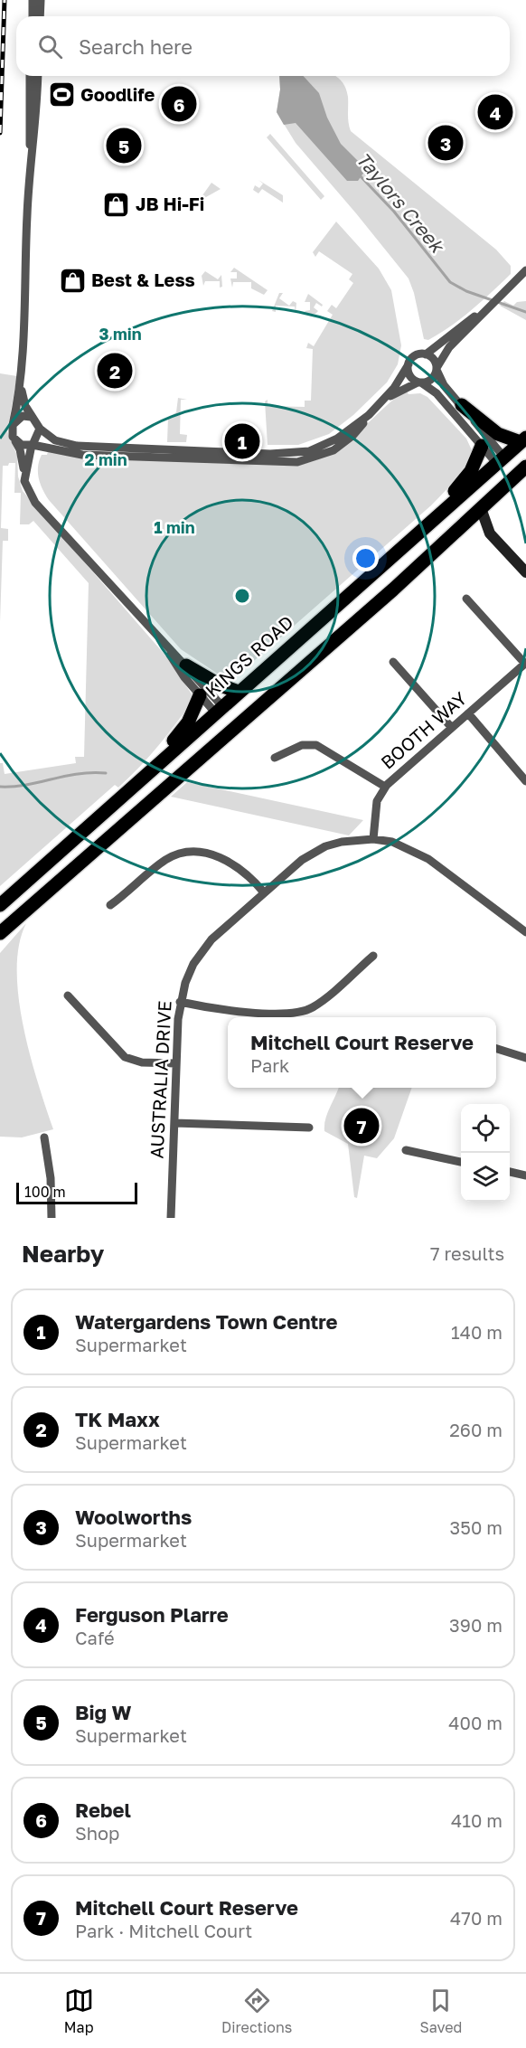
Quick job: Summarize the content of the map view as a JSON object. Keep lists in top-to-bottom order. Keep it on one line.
{"streets":{"main road":["KINGS ROAD"],"street":["BOOTH WAY","AUSTRALIA DRIVE"]},"crossings":[["BOOTH WAY","AUSTRALIA DRIVE"]],"water":["Taylors Creek"],"places":{"sports":["Goodlife"],"shop":["JB Hi-Fi","Best & Less"]},"scale_bar":"100 m","page":{"search":"Search here","pins":["6","4","3","5","2","1","7"],"popup":["Mitchell Court Reserve","Park"],"scale":"100 m","heading":["Nearby","7 results"],"list":[{"mark":"1","name":"Watergardens Town Centre","note":"Supermarket","value":"140 m"},{"mark":"2","name":"TK Maxx","note":"Supermarket","value":"260 m"},{"mark":"3","name":"Woolworths","note":"Supermarket","value":"350 m"},{"mark":"4","name":"Ferguson Plarre","note":"Café","value":"390 m"},{"mark":"5","name":"Big W","note":"Supermarket","value":"400 m"},{"mark":"6","name":"Rebel","note":"Shop","value":"410 m"},{"mark":"7","name":"Mitchell Court Reserve","note":"Park · Mitchell Court","value":"470 m"}],"nav":["Map","Directions","Saved"]},"rings":["3 min","2 min","1 min"]}
